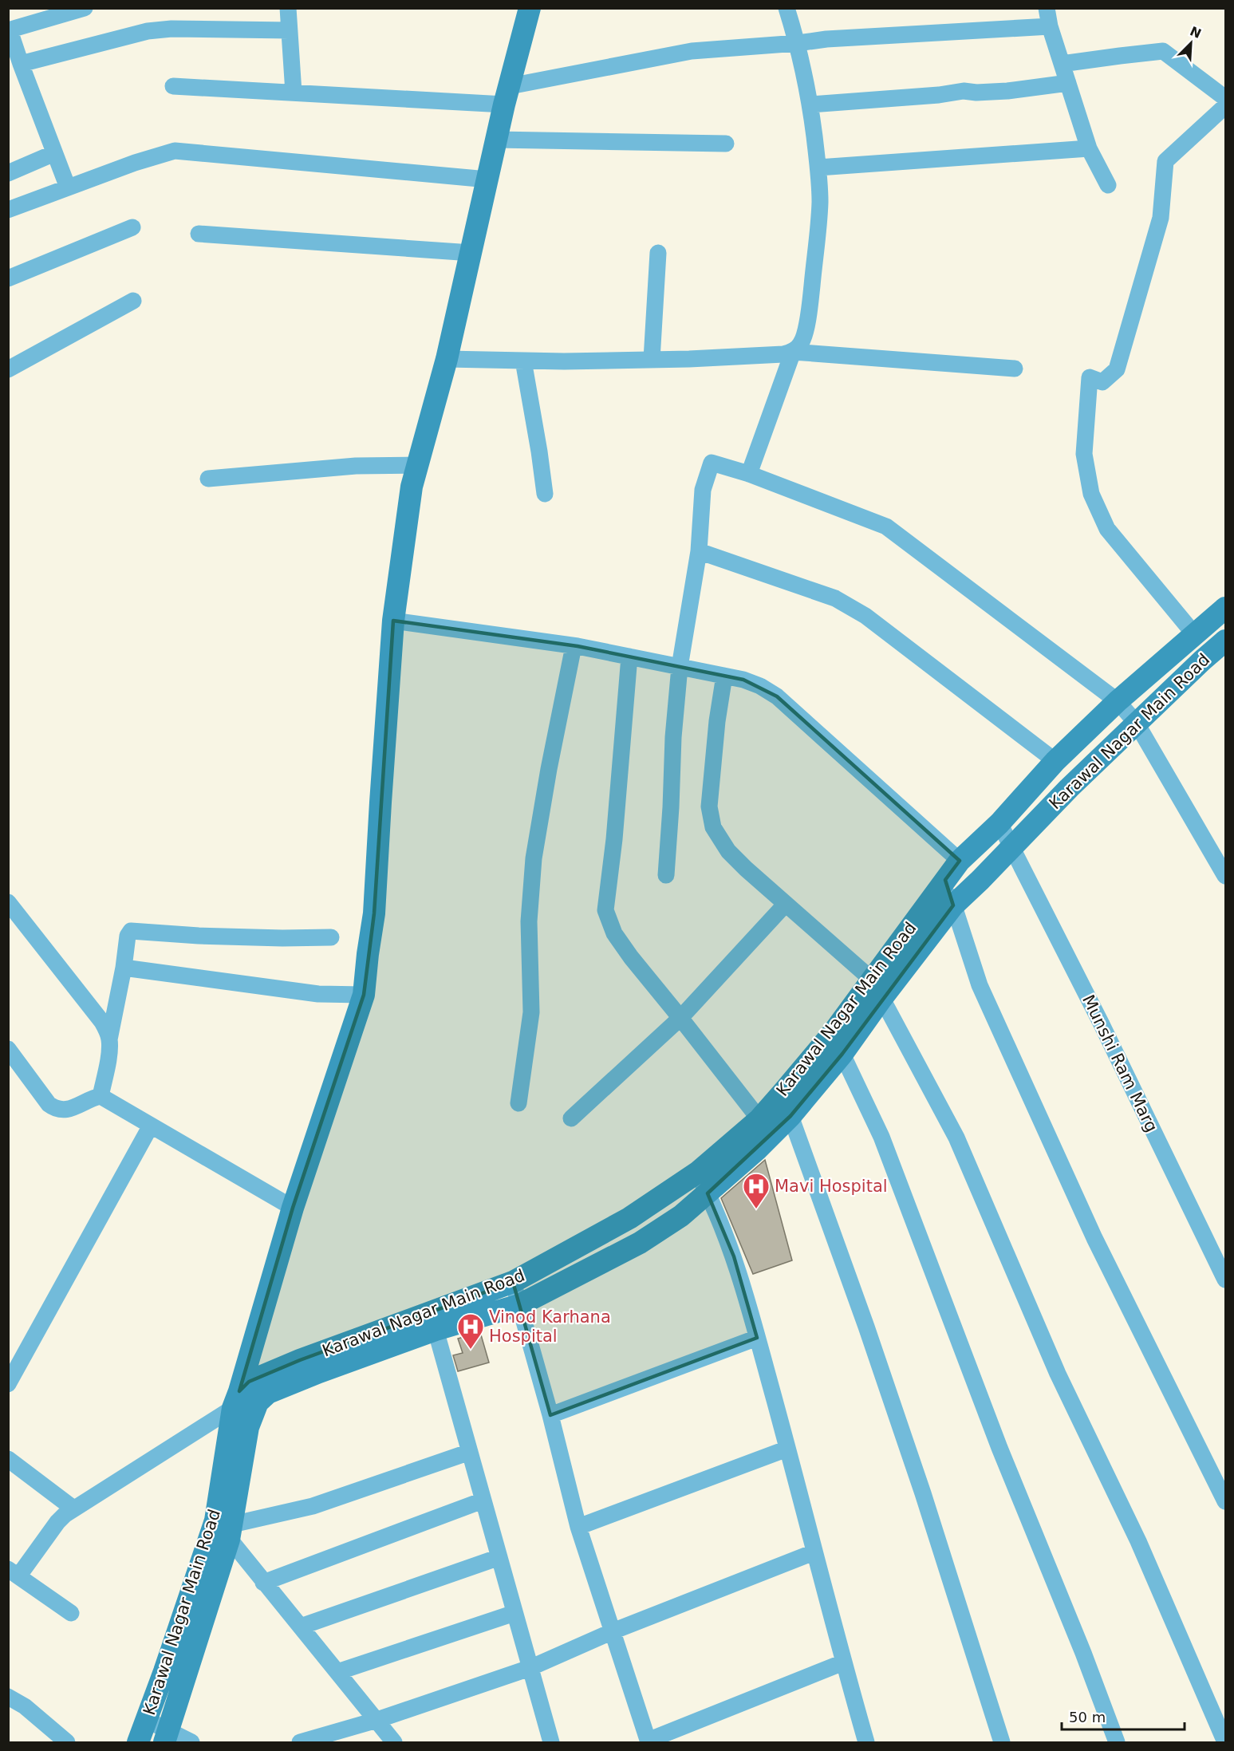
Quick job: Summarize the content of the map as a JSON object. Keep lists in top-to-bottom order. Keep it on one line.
{"streets":{"street":["Karawal Nagar Main Road","Munshi Ram Marg"]},"crossings":[["Karawal Nagar Main Road","Munshi Ram Marg"]],"places":{"hospital":["Mavi Hospital","Vinod Karhana Hospital"]},"scale_bar":"50 m","north":"top right"}
